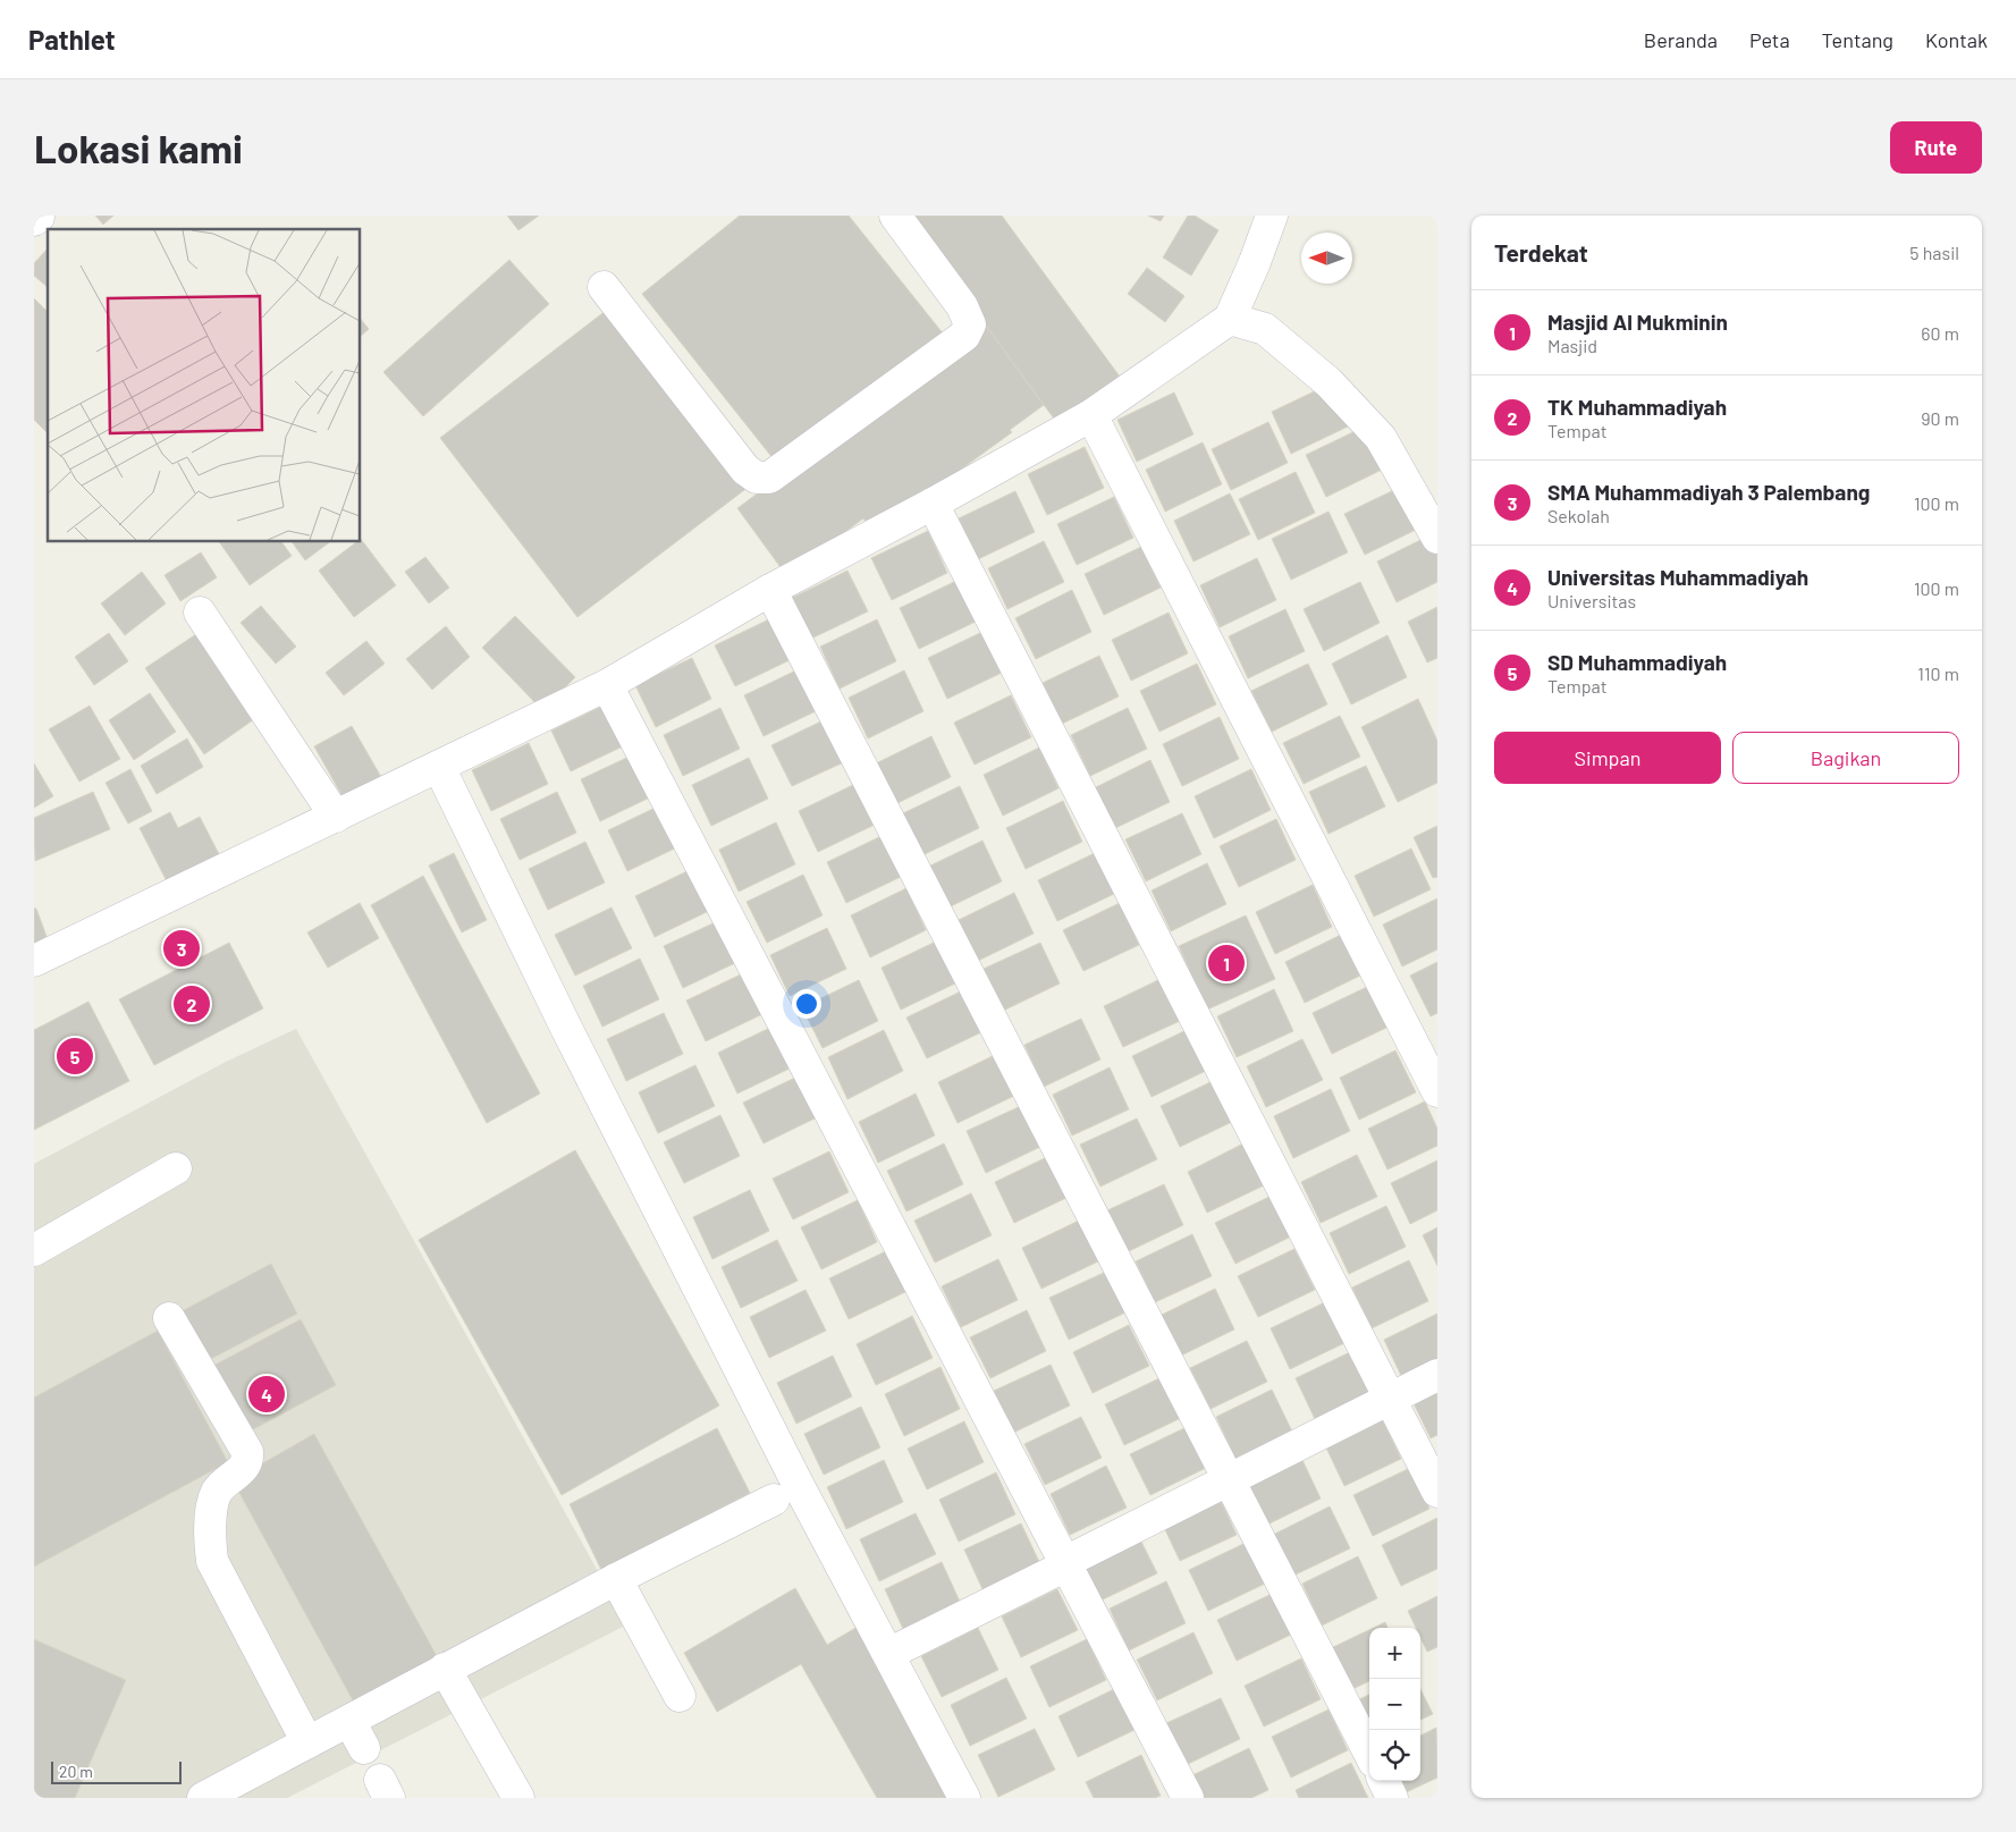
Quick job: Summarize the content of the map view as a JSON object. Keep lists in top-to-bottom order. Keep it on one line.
{"scale_bar":"20 m","north":"left","page":{"header":"Pathlet","nav":["Beranda","Peta","Tentang","Kontak"],"buttons":["Rute",["Simpan","Bagikan"]],"title":"Lokasi kami","heading":["Terdekat","5 hasil"],"list":[{"mark":"1","name":"Masjid Al Mukminin","note":"Masjid","value":"60 m"},{"mark":"2","name":"TK Muhammadiyah","note":"Tempat","value":"90 m"},{"mark":"3","name":"SMA Muhammadiyah 3 Palembang","note":"Sekolah","value":"100 m"},{"mark":"4","name":"Universitas Muhammadiyah","note":"Universitas","value":"100 m"},{"mark":"5","name":"SD Muhammadiyah","note":"Tempat","value":"110 m"}],"pins":["3","1","2","5","4"],"map_buttons":["+","−"],"scale":"20 m"}}
